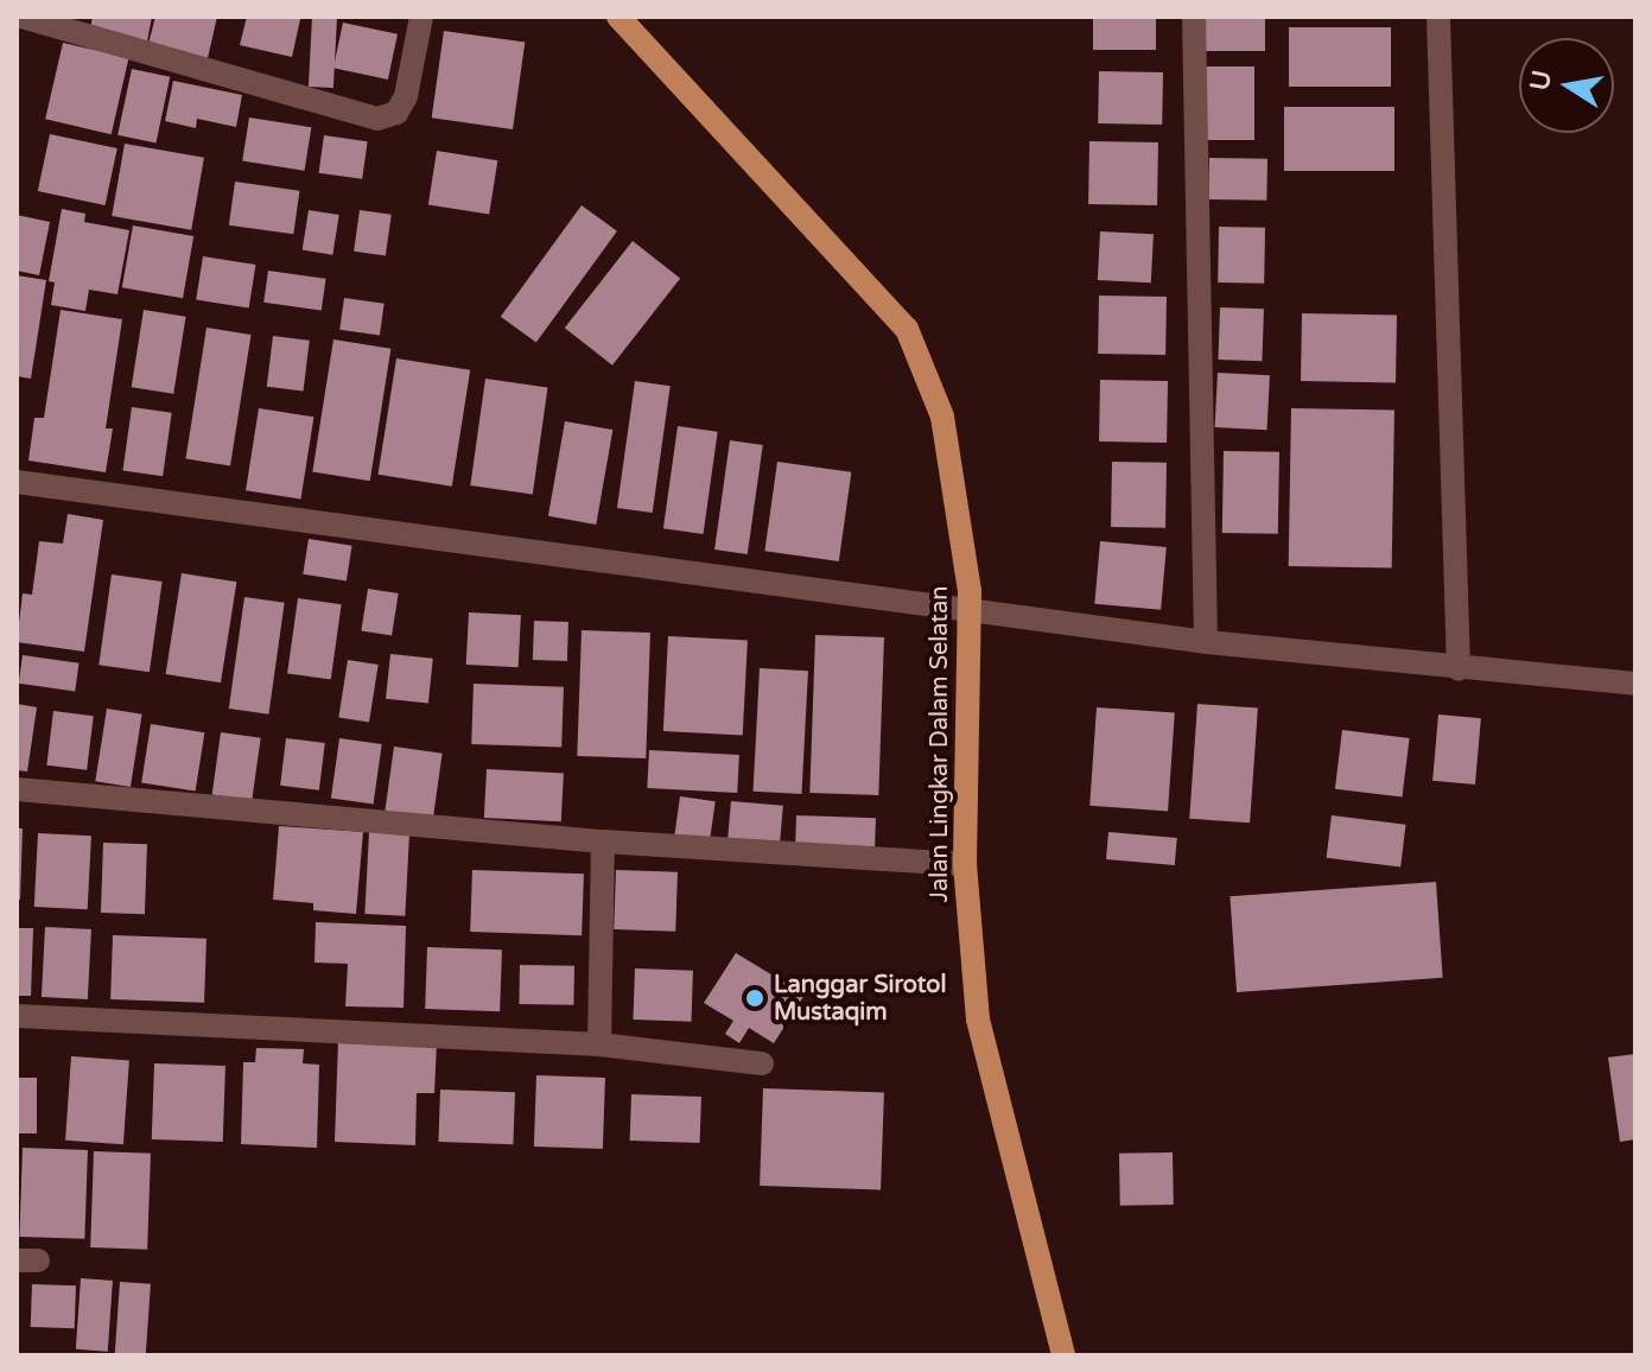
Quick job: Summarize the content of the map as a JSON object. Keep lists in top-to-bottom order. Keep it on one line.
{"streets":{"main road":["Jalan Lingkar Dalam Selatan"]},"places":["Langgar Sirotol Mustaqim"],"north":"left"}
